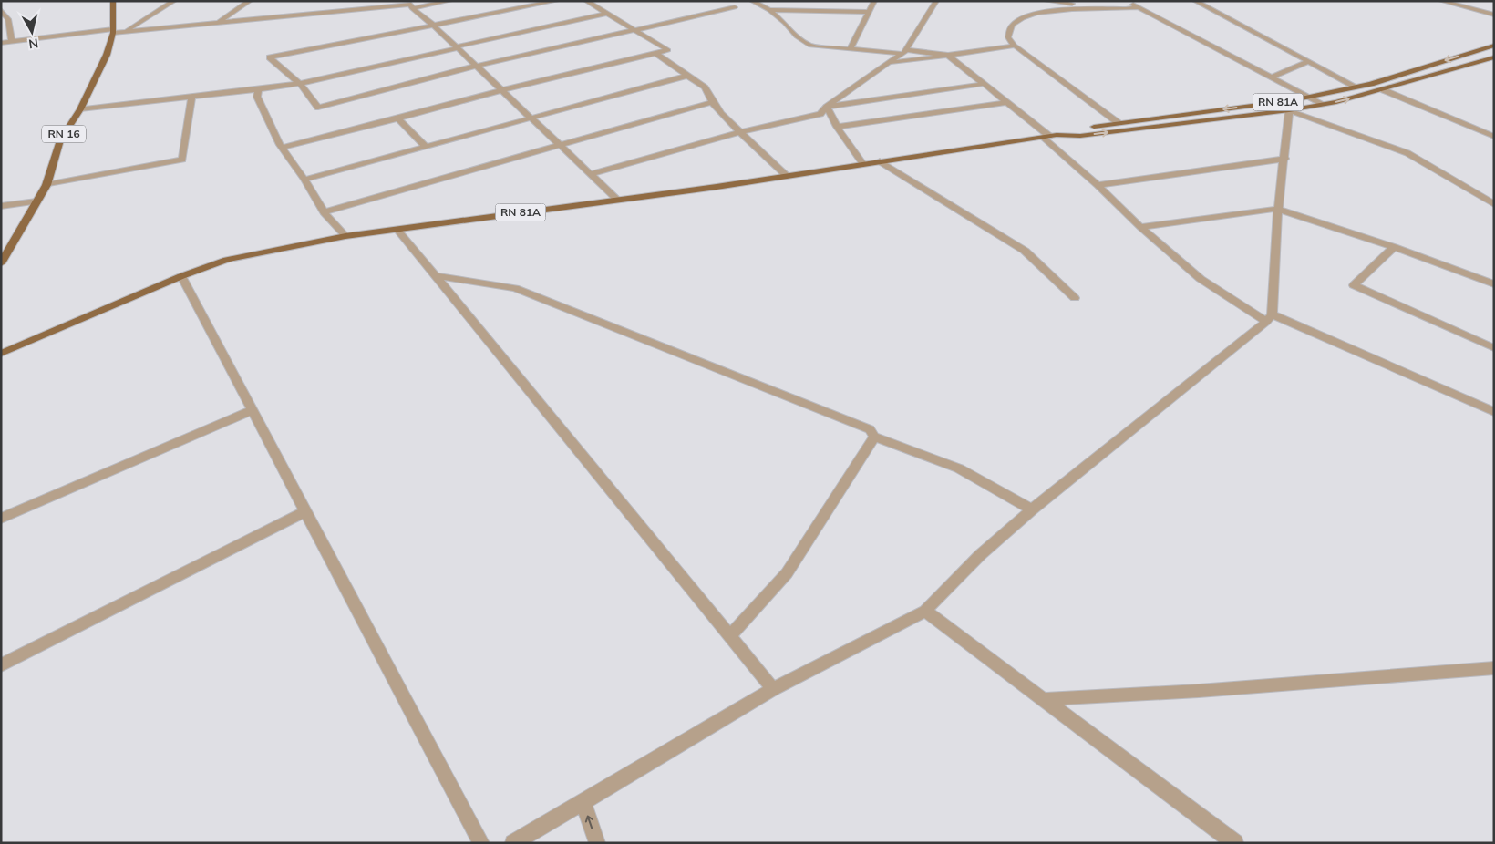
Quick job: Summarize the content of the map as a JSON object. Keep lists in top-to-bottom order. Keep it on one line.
{"streets":{"main road":["RN 81A","RN 16"]},"north":"bottom"}
